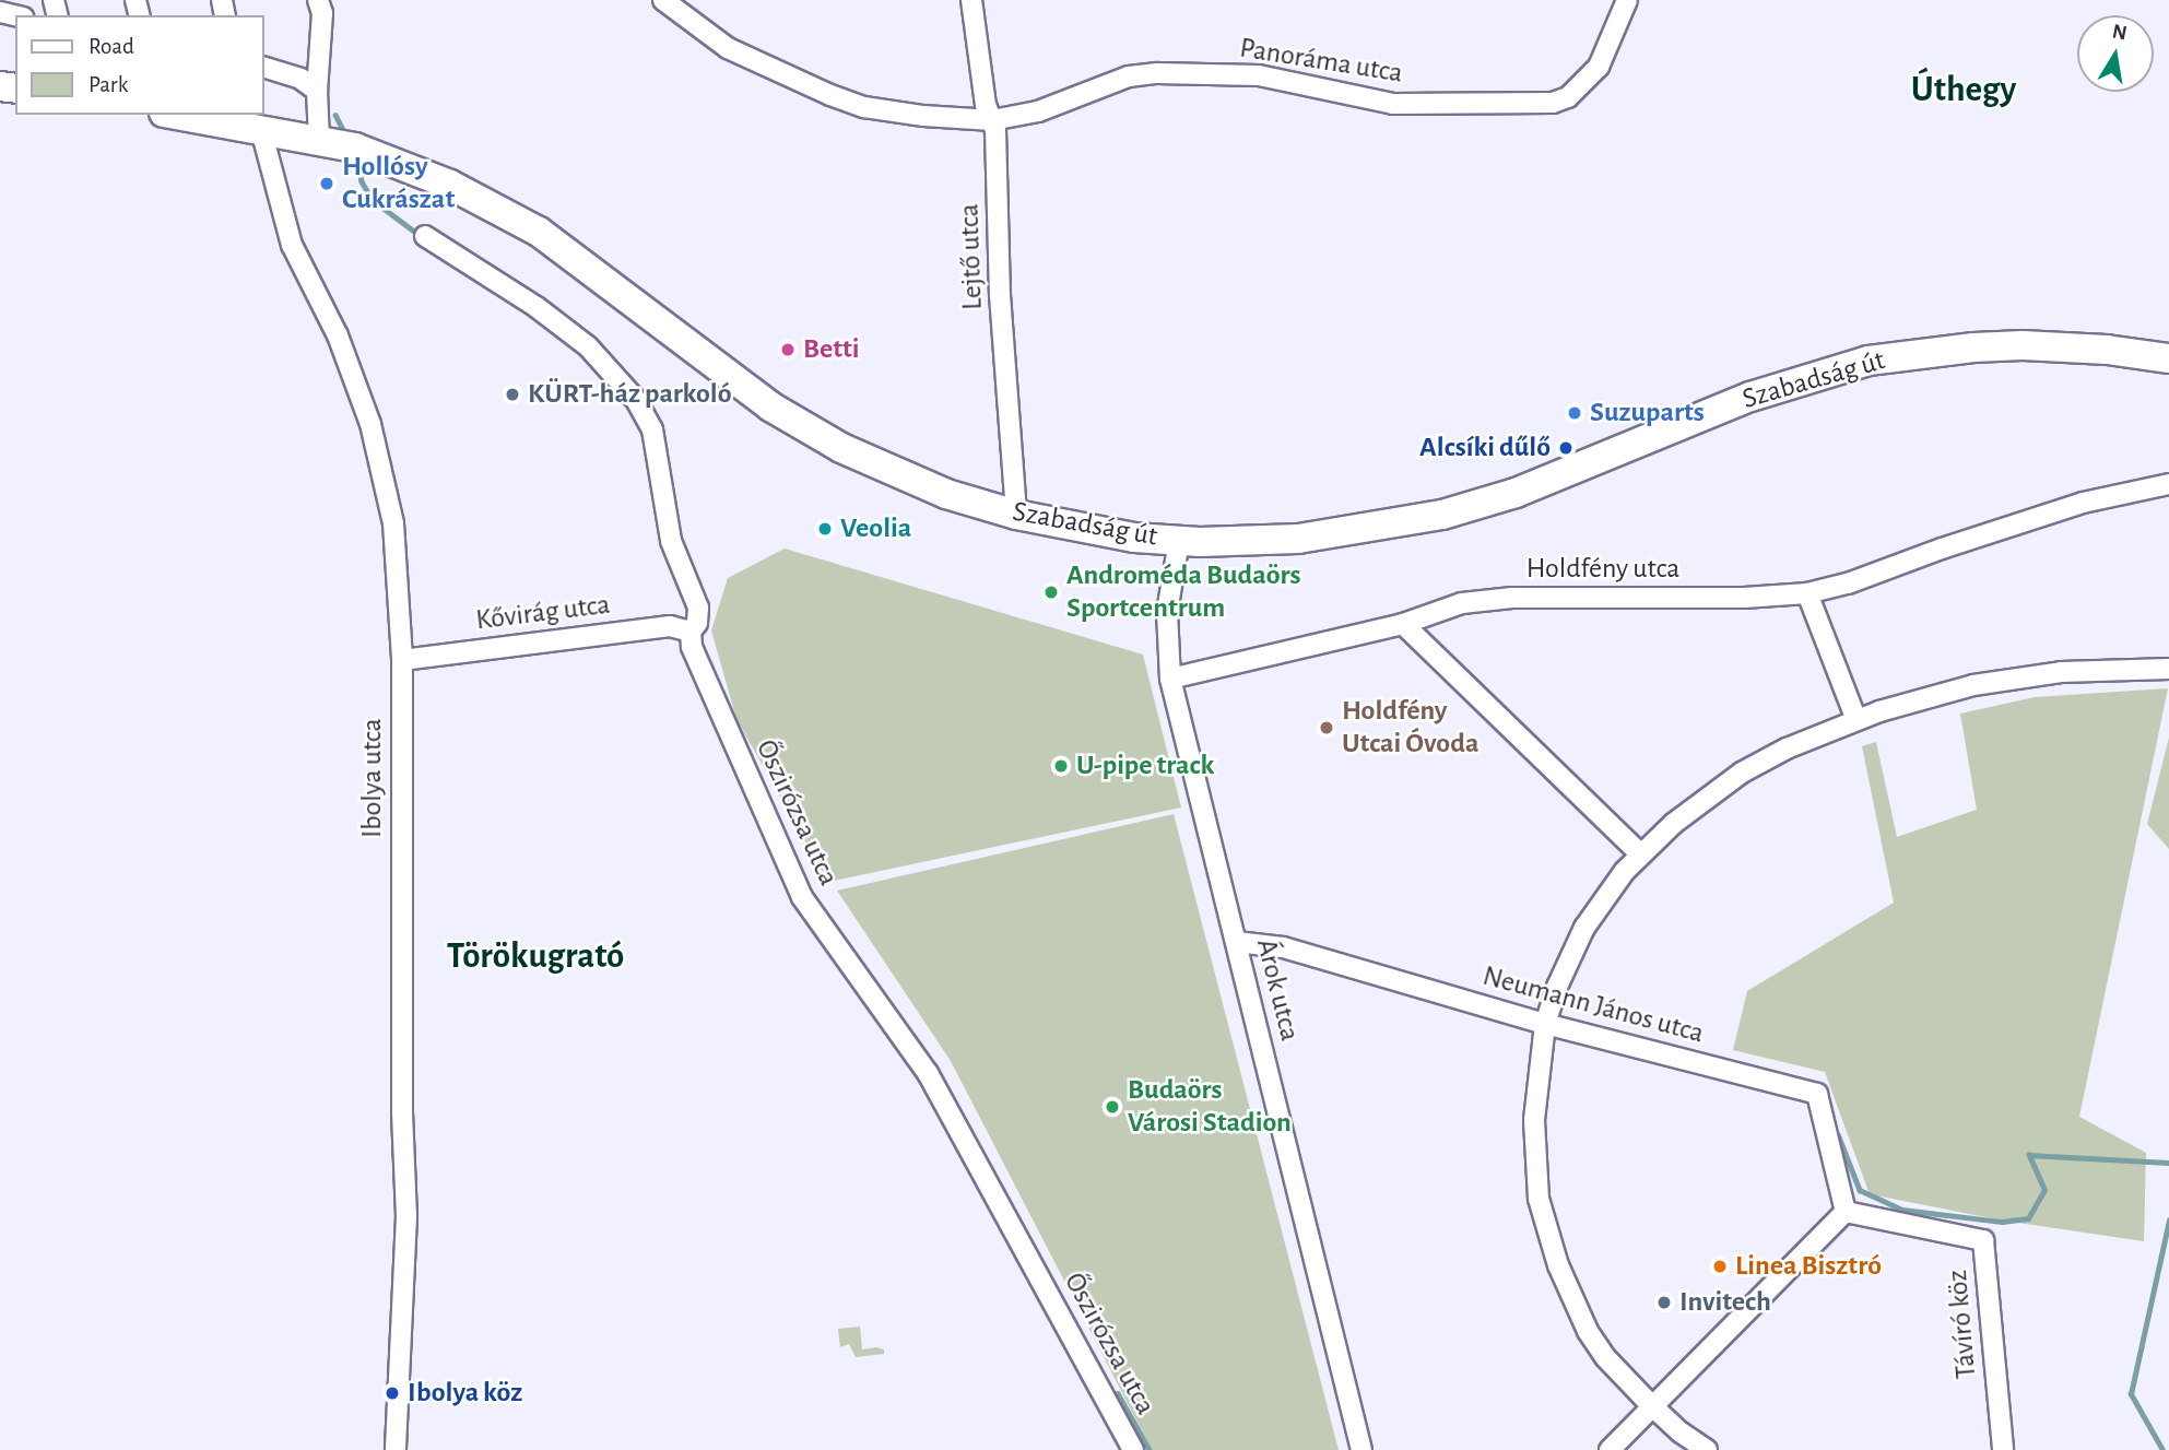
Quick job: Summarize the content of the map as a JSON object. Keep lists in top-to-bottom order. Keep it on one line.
{"streets":{"main road":["Szabadság út"],"street":["Panoráma utca","Lejtő utca","Holdfény utca","Kővirág utca","Ibolya utca","Őszirózsa utca","Árok utca","Neumann János utca","Távíró köz"]},"crossings":[["Panoráma utca","Lejtő utca"],["Lejtő utca","Szabadság út"],["Szabadság út","Ibolya utca"],["Szabadság út","Árok utca"],["Holdfény utca","Árok utca"],["Kővirág utca","Ibolya utca"],["Kővirág utca","Őszirózsa utca"],["Árok utca","Neumann János utca"],["Neumann János utca","Távíró köz"]],"districts":["Úthegy","Törökugrató"],"places":["Hollósy Cukrászat","Betti","KÜRT-ház parkoló","Suzuparts","Alcsíki dűlő","Veolia","Androméda Budaörs Sportcentrum","Holdfény Utcai Óvoda","U-pipe track","Budaörs Városi Stadion","Linea Bisztró","Invitech","Ibolya köz"],"legend":["Road","Park"],"north":"top"}
